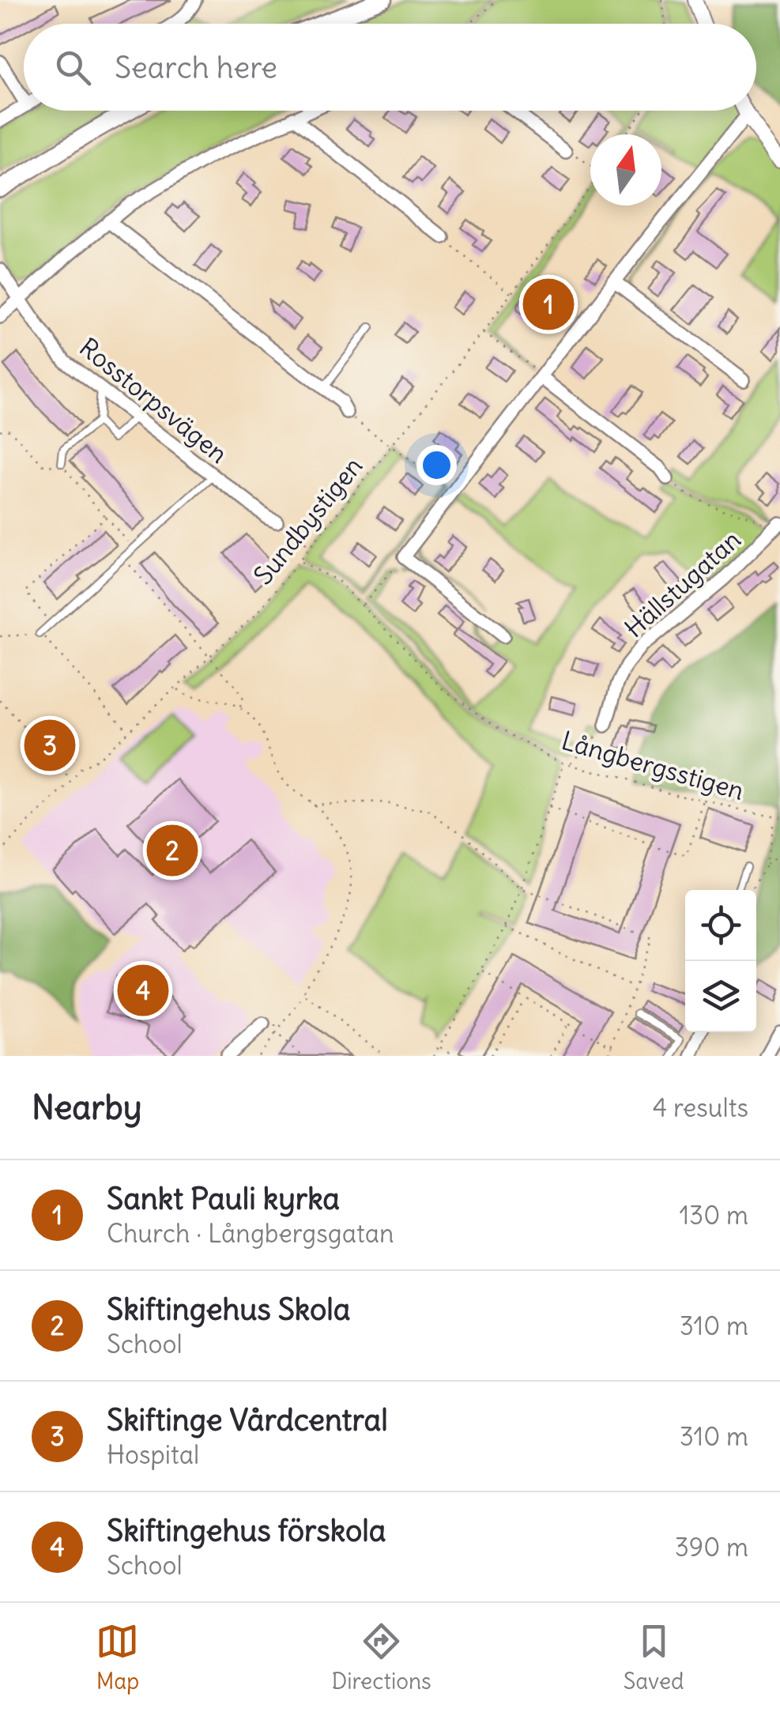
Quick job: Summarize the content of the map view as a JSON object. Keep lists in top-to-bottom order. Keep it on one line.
{"streets":{"street":["Rosstorpsvägen","Hällstugatan"],"path":["Sundbystigen","Långbergsstigen"]},"crossings":[["Sundbystigen","Långbergsstigen"]],"north":"top","page":{"search":"Search here","pins":["1","3","2","4"],"heading":["Nearby","4 results"],"list":[{"mark":"1","name":"Sankt Pauli kyrka","note":"Church · Långbergsgatan","value":"130 m"},{"mark":"2","name":"Skiftingehus Skola","note":"School","value":"310 m"},{"mark":"3","name":"Skiftinge Vårdcentral","note":"Hospital","value":"310 m"},{"mark":"4","name":"Skiftingehus förskola","note":"School","value":"390 m"}],"nav":["Map","Directions","Saved"]}}
